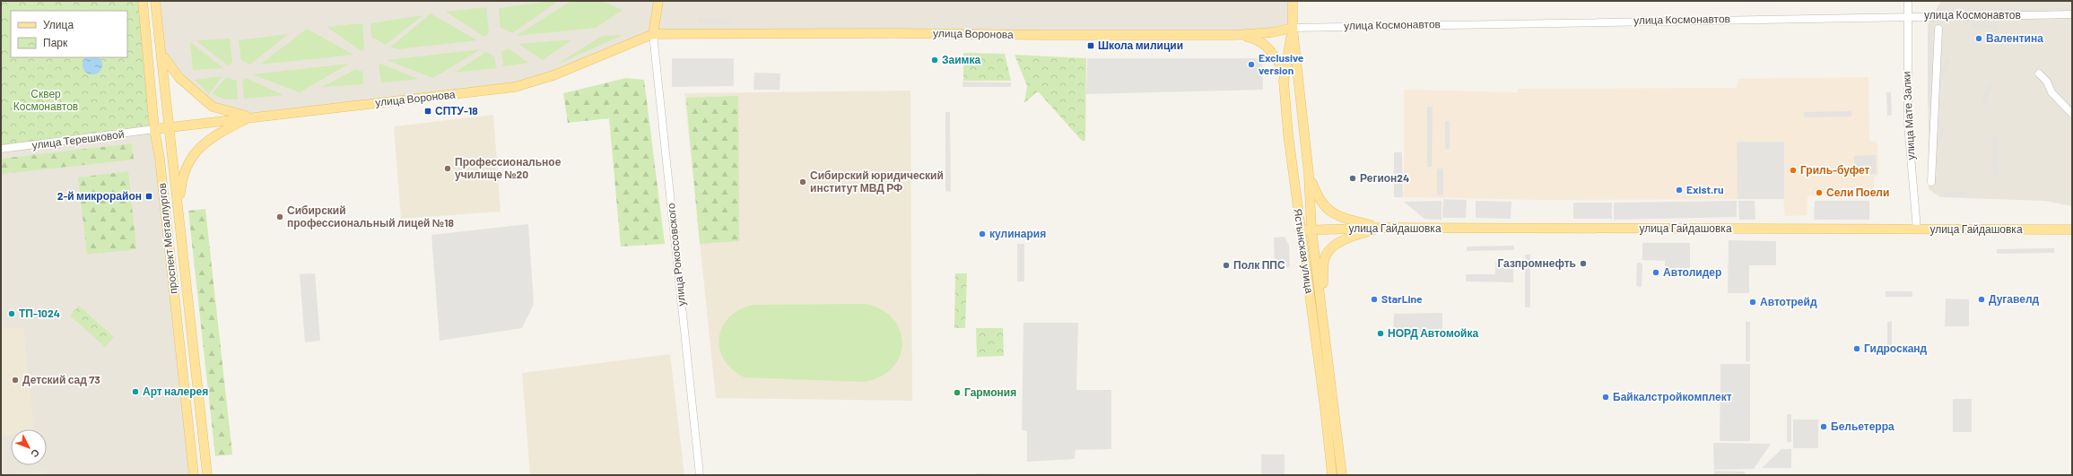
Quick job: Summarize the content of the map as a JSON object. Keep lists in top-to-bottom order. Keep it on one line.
{"streets":{"main road":["улица Воронова","улица Гайдашовка","проспект Металлургов","Ястынская улица"],"street":["улица Космонавтов","улица Мате Залки","улица Терешковой","улица Рокоссовского"]},"crossings":[["улица Космонавтов","улица Воронова"],["улица Космонавтов","улица Мате Залки"],["улица Космонавтов","Ястынская улица"],["улица Воронова","улица Терешковой"],["улица Воронова","проспект Металлургов"],["улица Воронова","Ястынская улица"],["улица Воронова","улица Рокоссовского"],["улица Мате Залки","улица Гайдашовка"],["улица Терешковой","проспект Металлургов"],["улица Гайдашовка","Ястынская улица"]],"parks":["Сквер Космонавтов"],"places":{"other":["Валентина","Заимка","Exclusive version","Профессиональное училище №20","Гриль-буфет","Регион24","Сибирский юридический институт МВД РФ","Exist.ru","Сели Поели","Сибирский профессиональный лицей №18","кулинария","Газпромнефть","Полк ППС","Автолидер","StarLine","Дугавелд","Автотрейд","ТП-1024","НОРД Автомойка","Гидросканд","Детский сад 73","Арт налерея","Гармония","Байкалстройкомплект","Бельетерра"],"transit":["Школа милиции","СПТУ-18","2-й микрорайон"]},"legend":["Улица","Парк"],"north":"bottom right"}
